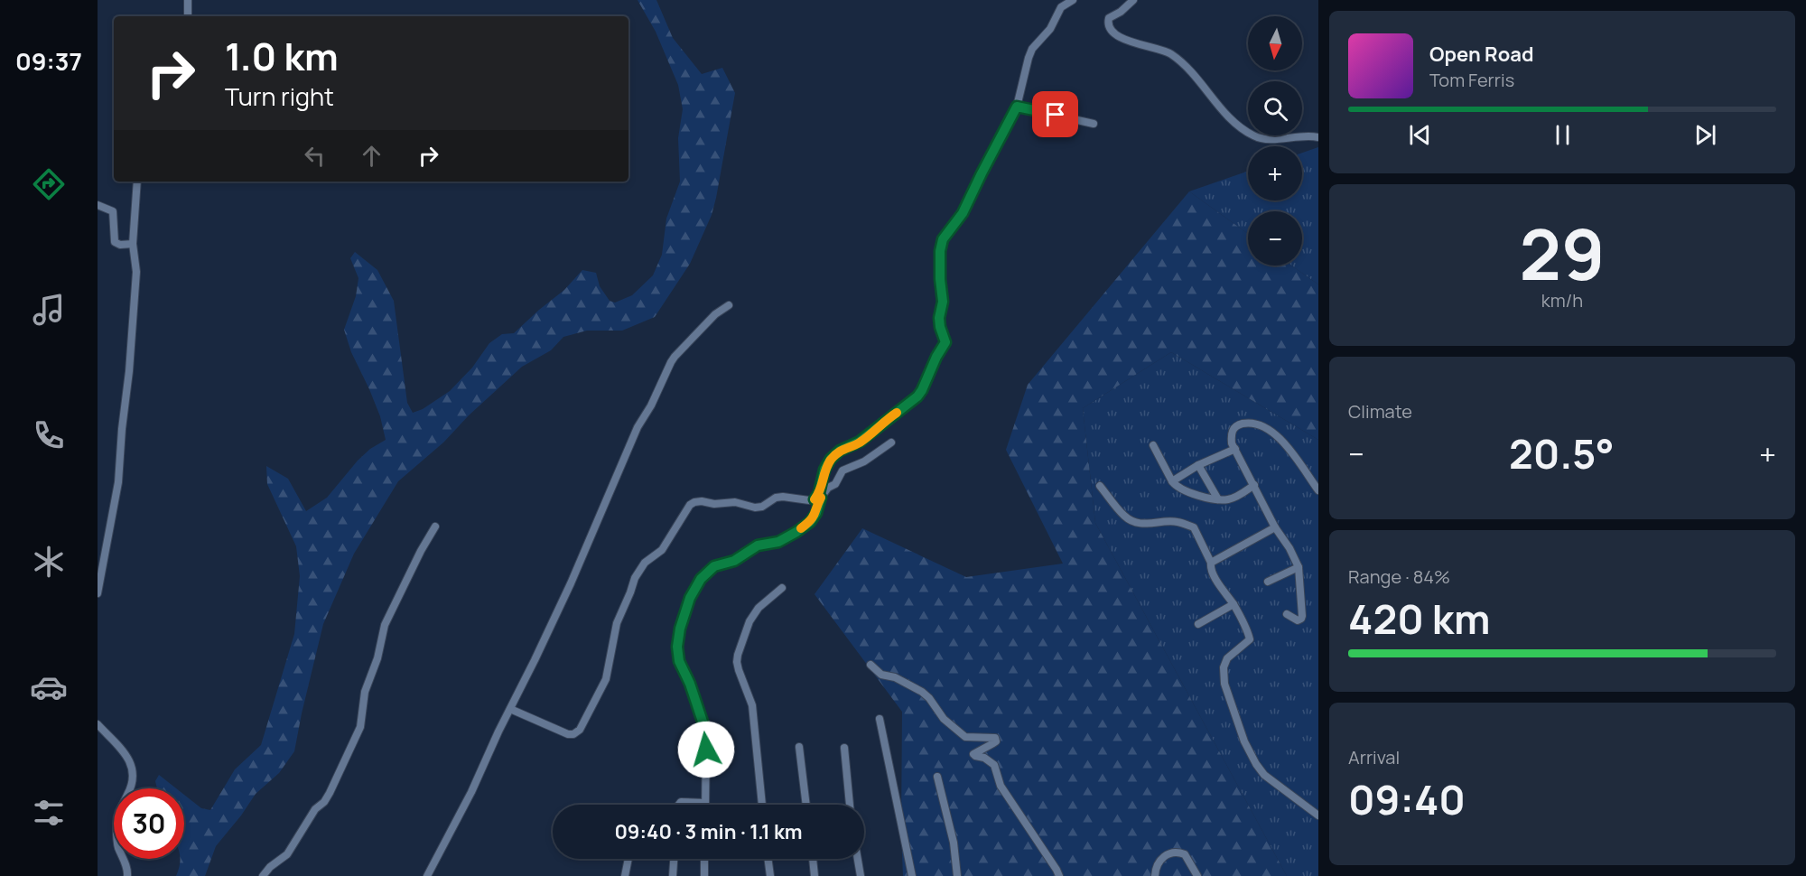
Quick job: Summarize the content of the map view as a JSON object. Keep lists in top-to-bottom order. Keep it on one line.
{"north":"bottom","page":{"tabs":"09:37","map_buttons":["+","−"],"turn":["1.0 km","Turn right"],"song":["Open Road","Tom Ferris"],"tile":[["29","km/h"],"Climate",["Range · 84%","420 km"],["Arrival","09:40"]],"heat":["−","20.5°","+"],"limit":"30","trip":"09:40 · 3 min · 1.1 km"}}
